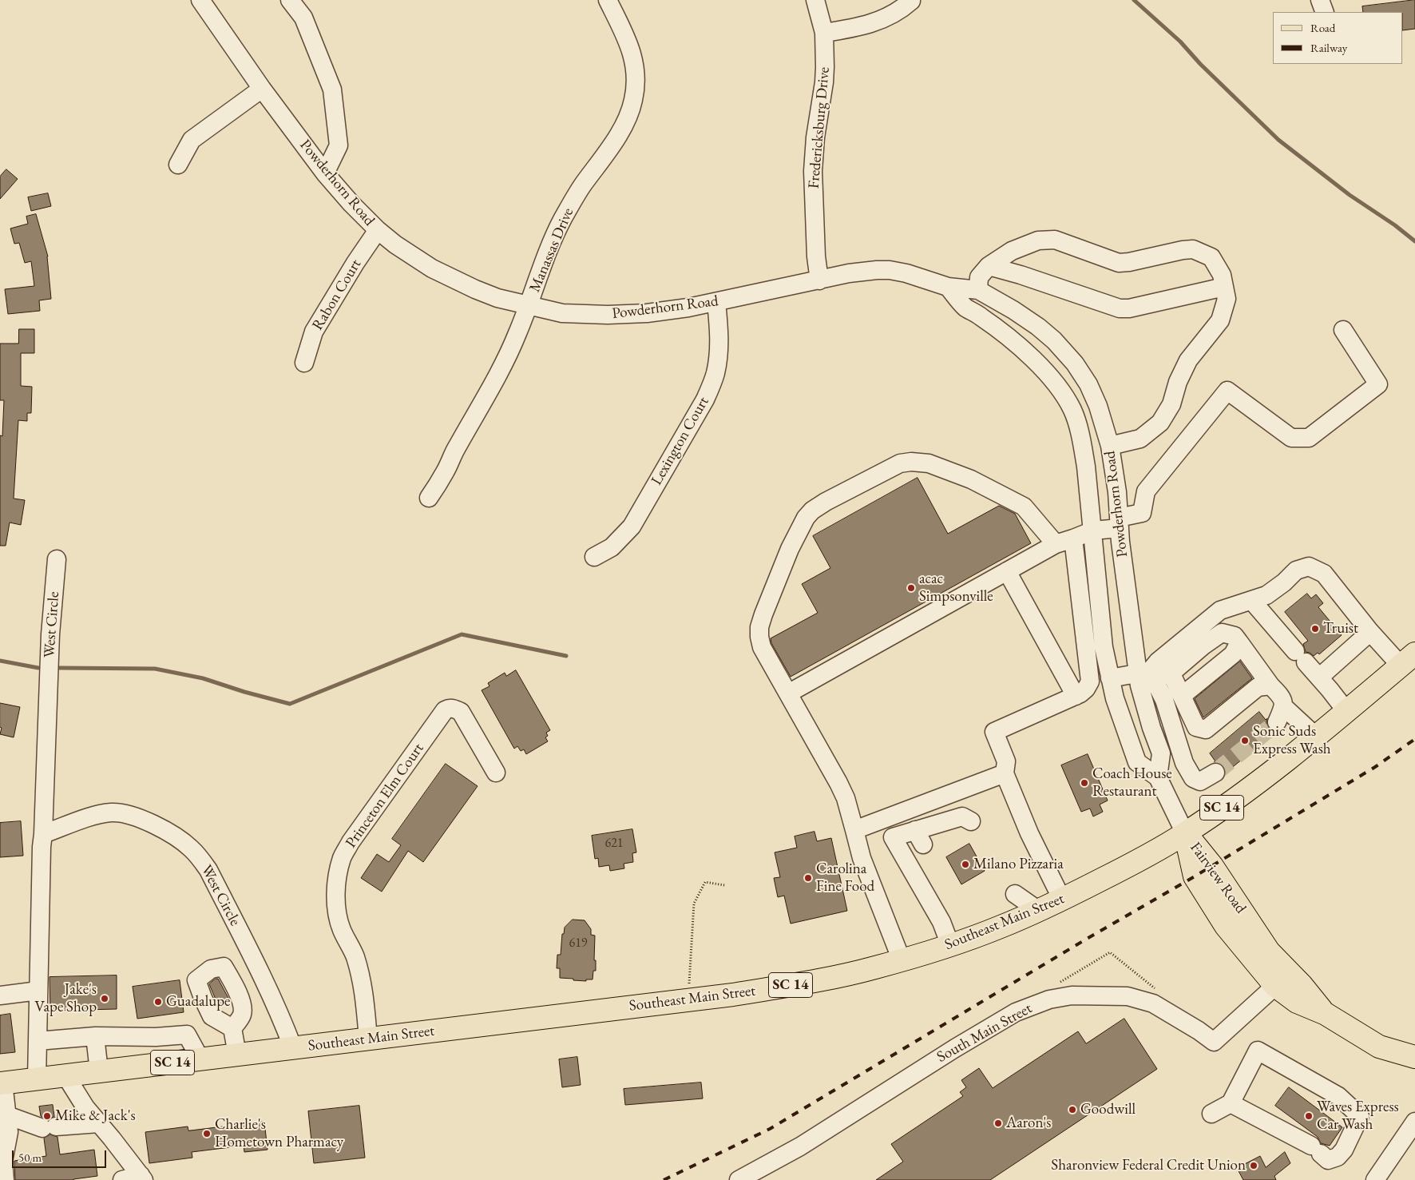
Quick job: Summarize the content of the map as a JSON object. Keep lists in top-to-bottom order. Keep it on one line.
{"streets":{"main road":["SC 14","Fairview Road","Southeast Main Street"],"street":["Fredericksburg Drive","Powderhorn Road","Manassas Drive","Rabon Court","Lexington Court","West Circle","Princeton Elm Court","South Main Street"]},"crossings":[["Fredericksburg Drive","Powderhorn Road"],["Powderhorn Road","Manassas Drive"],["Powderhorn Road","Rabon Court"],["Powderhorn Road","Lexington Court"],["Powderhorn Road","Fairview Road"],["Powderhorn Road","Southeast Main Street"],["West Circle","Southeast Main Street"],["Princeton Elm Court","Southeast Main Street"],["Fairview Road","Southeast Main Street"],["Fairview Road","South Main Street"]],"places":["acac Simpsonville","Truist","Sonic Suds Express Wash","Coach House Restaurant","Milano Pizzaria","Carolina Fine Food","Jake's Vape Shop","Guadalupe","Goodwill","Mike & Jack's","Waves Express Car Wash","Aaron's","Charlie's Hometown Pharmacy","Sharonview Federal Credit Union"],"house_numbers":["621","619"],"legend":["Road","Railway"],"scale_bar":"50 m"}
